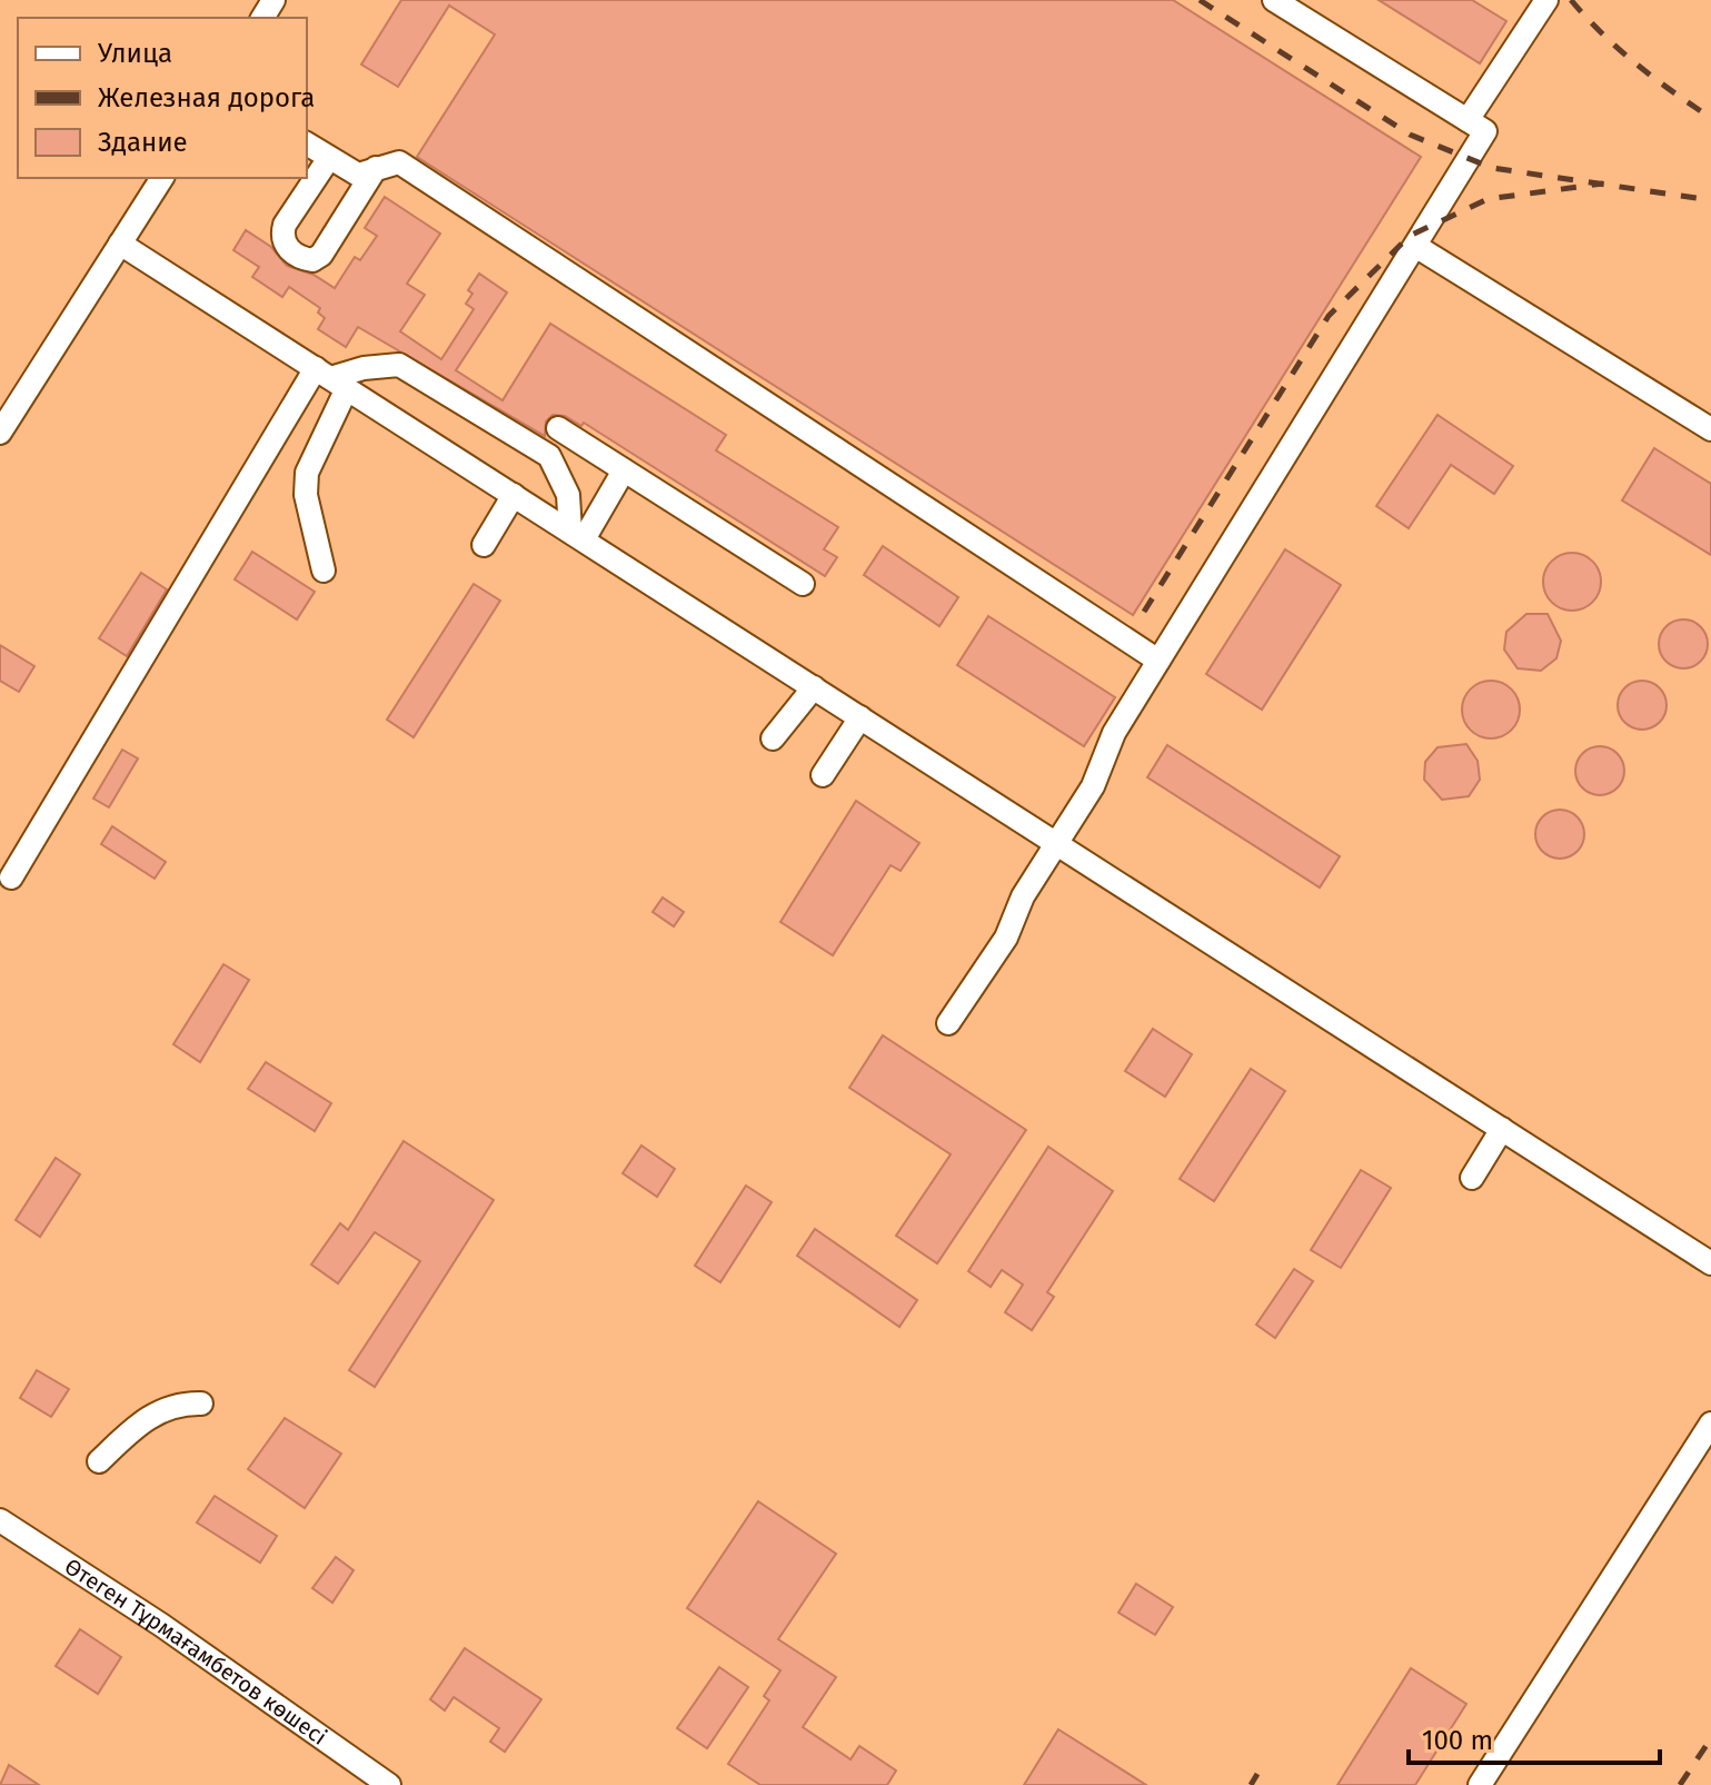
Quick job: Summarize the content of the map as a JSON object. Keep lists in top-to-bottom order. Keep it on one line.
{"streets":{"street":["Өтеген Тұрмағамбетов көшесі"]},"legend":["Улица","Железная дорога","Здание"],"scale_bar":"100 m"}
